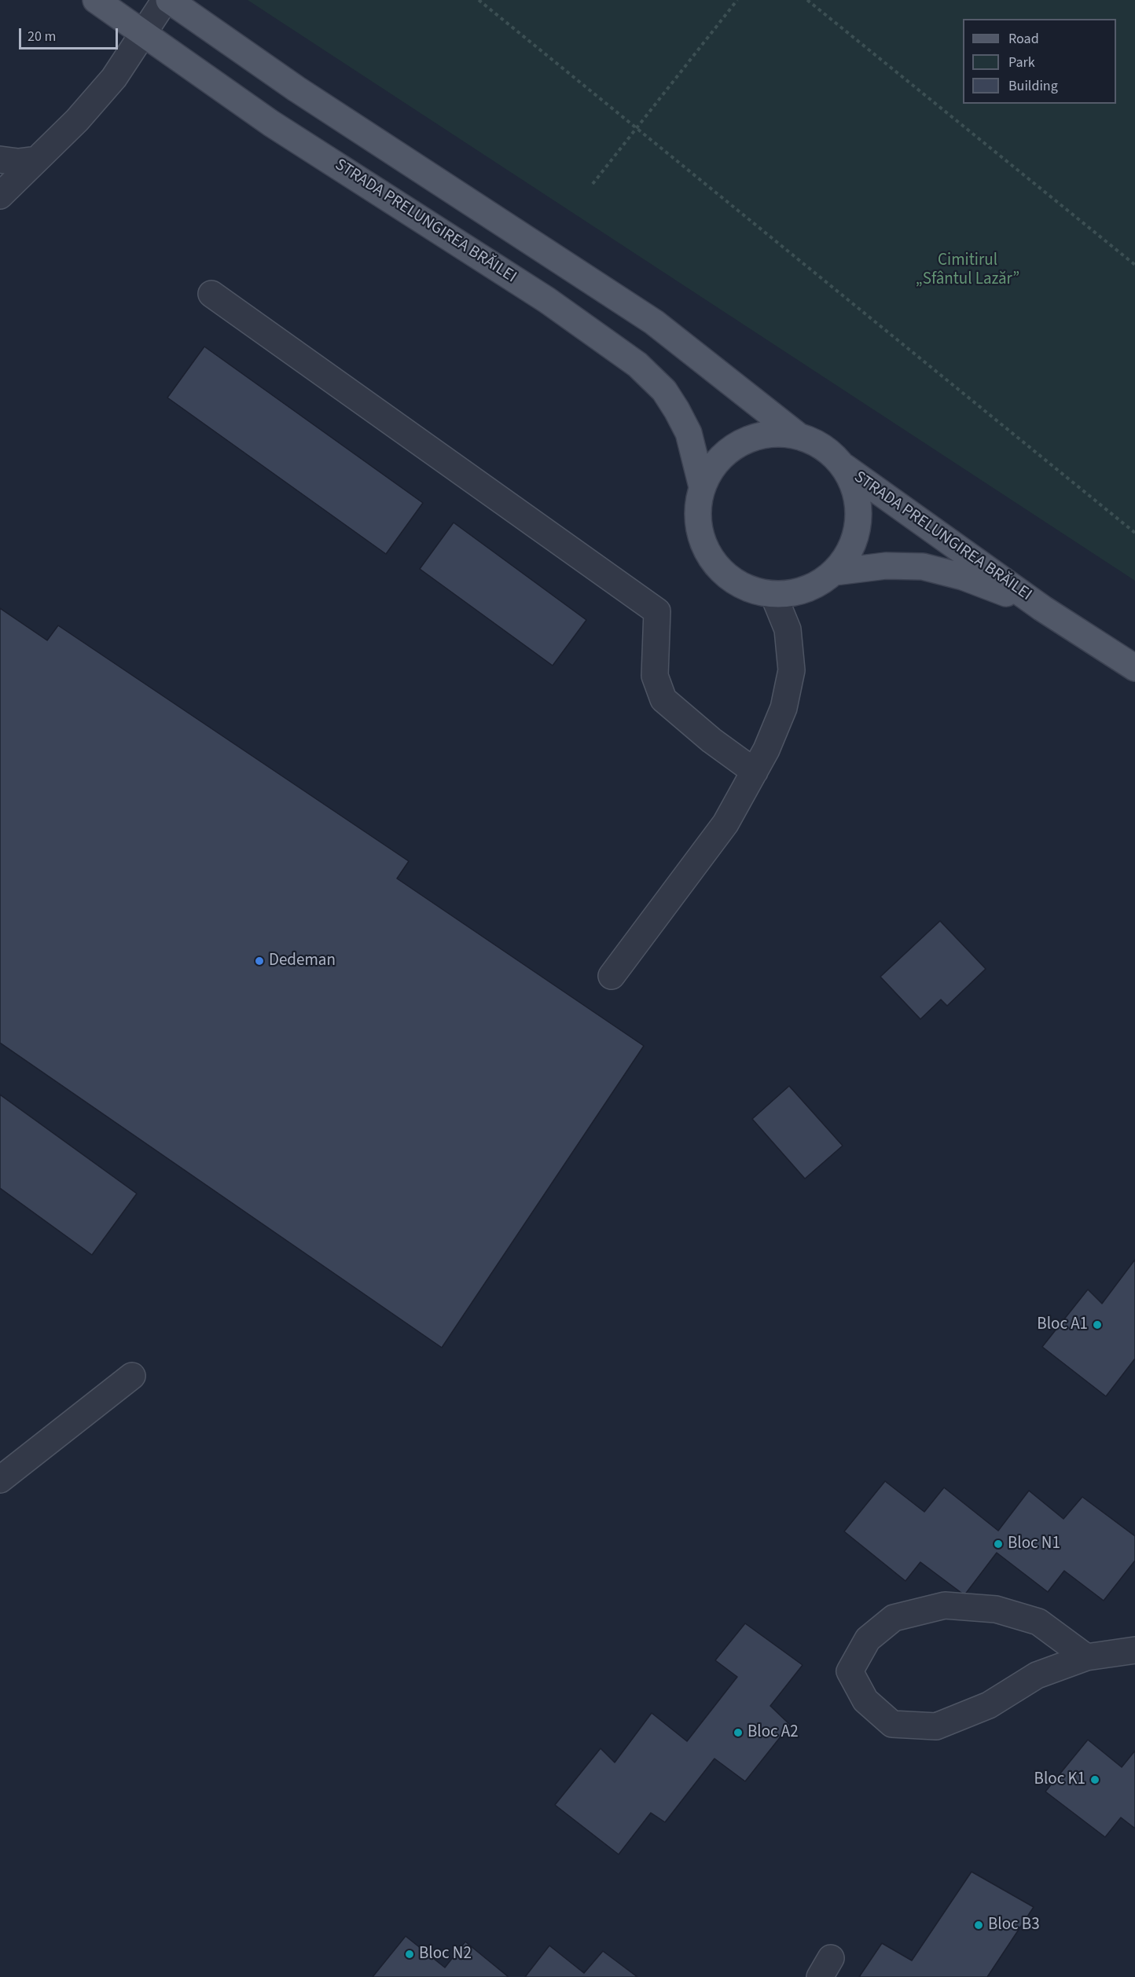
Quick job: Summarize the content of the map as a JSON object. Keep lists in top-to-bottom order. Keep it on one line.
{"streets":{"main road":["STRADA PRELUNGIREA BRĂILEI"]},"parks":["Cimitirul „Sfântul Lazăr”"],"places":["Dedeman","Bloc A1","Bloc N1","Bloc A2","Bloc K1","Bloc B3","Bloc N2"],"legend":["Road","Park","Building"],"scale_bar":"20 m"}
